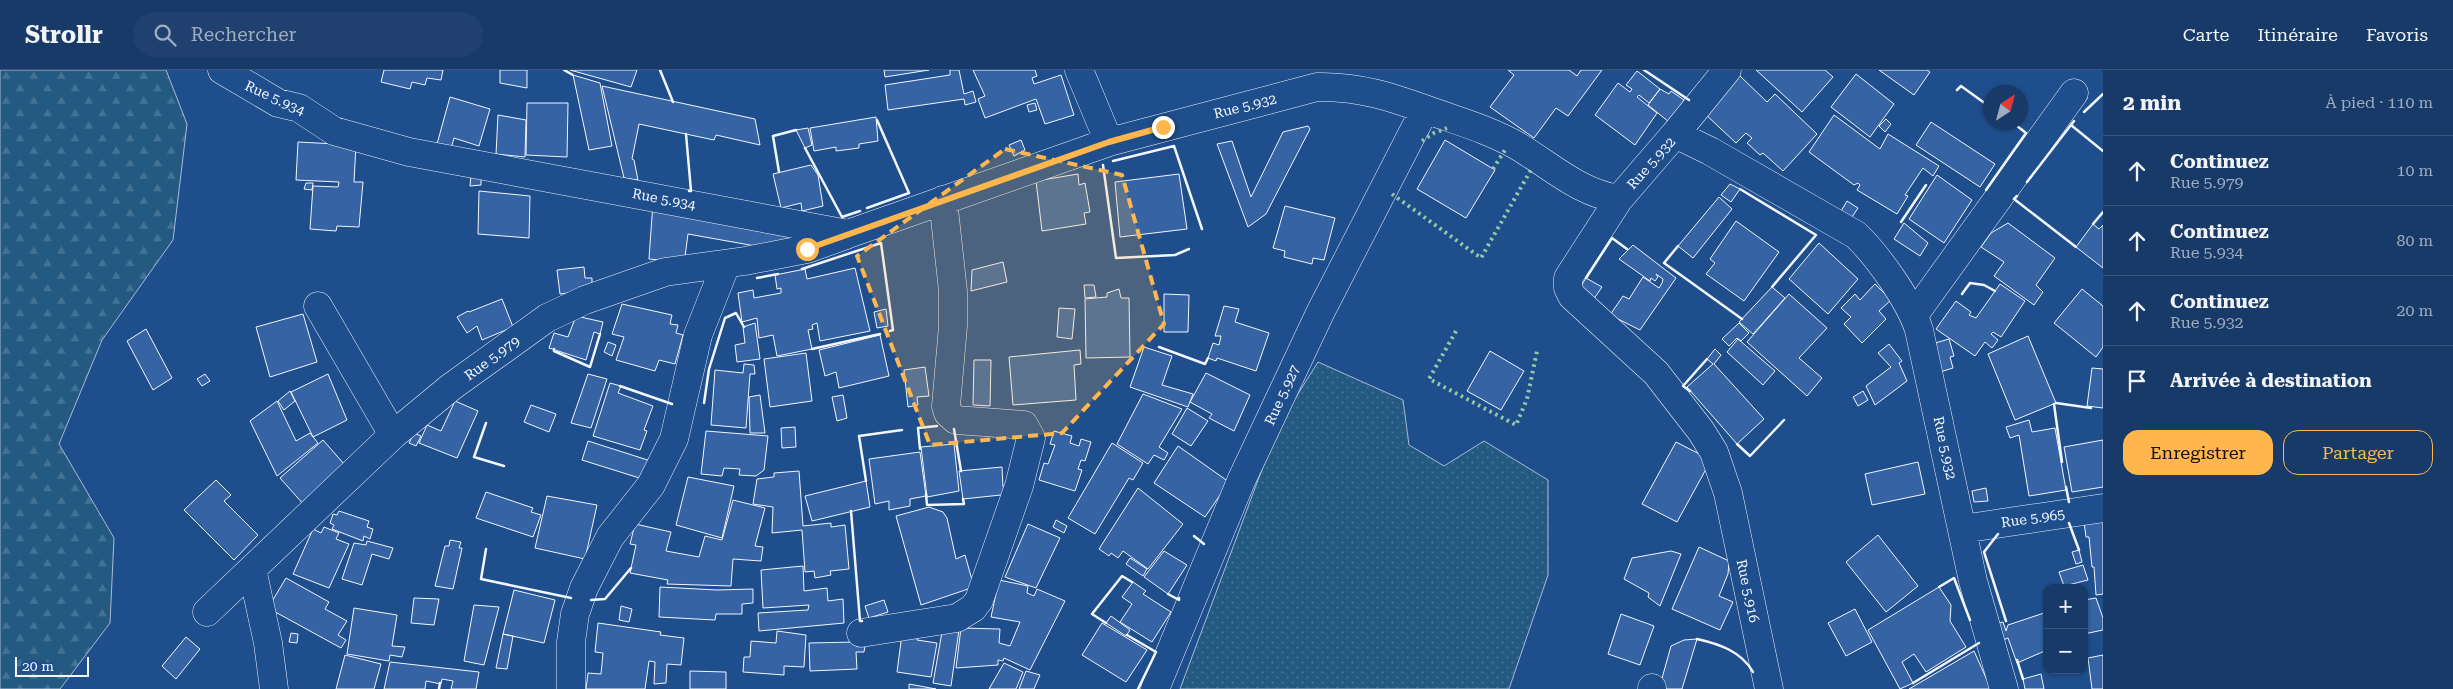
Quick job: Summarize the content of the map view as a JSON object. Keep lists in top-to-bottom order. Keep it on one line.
{"streets":{"street":["Rue 5.934","Rue 5.932","Rue 5.979","Rue 5.927","Rue 5.965","Rue 5.916"]},"crossings":[["Rue 5.934","Rue 5.979"],["Rue 5.932","Rue 5.927"],["Rue 5.932","Rue 5.965"],["Rue 5.932","Rue 5.916"]],"scale_bar":"20 m","north":"top right","page":{"header":"Strollr","search":"Rechercher","nav":["Carte","Itinéraire","Favoris"],"heading":["2 min","À pied · 110 m"],"list":[["Continuez","Rue 5.979","10 m"],["Continuez","Rue 5.934","80 m"],["Continuez","Rue 5.932","20 m"],"Arrivée à destination"],"buttons":["Enregistrer","Partager"],"map_buttons":["+","−"],"scale":"20 m"}}
